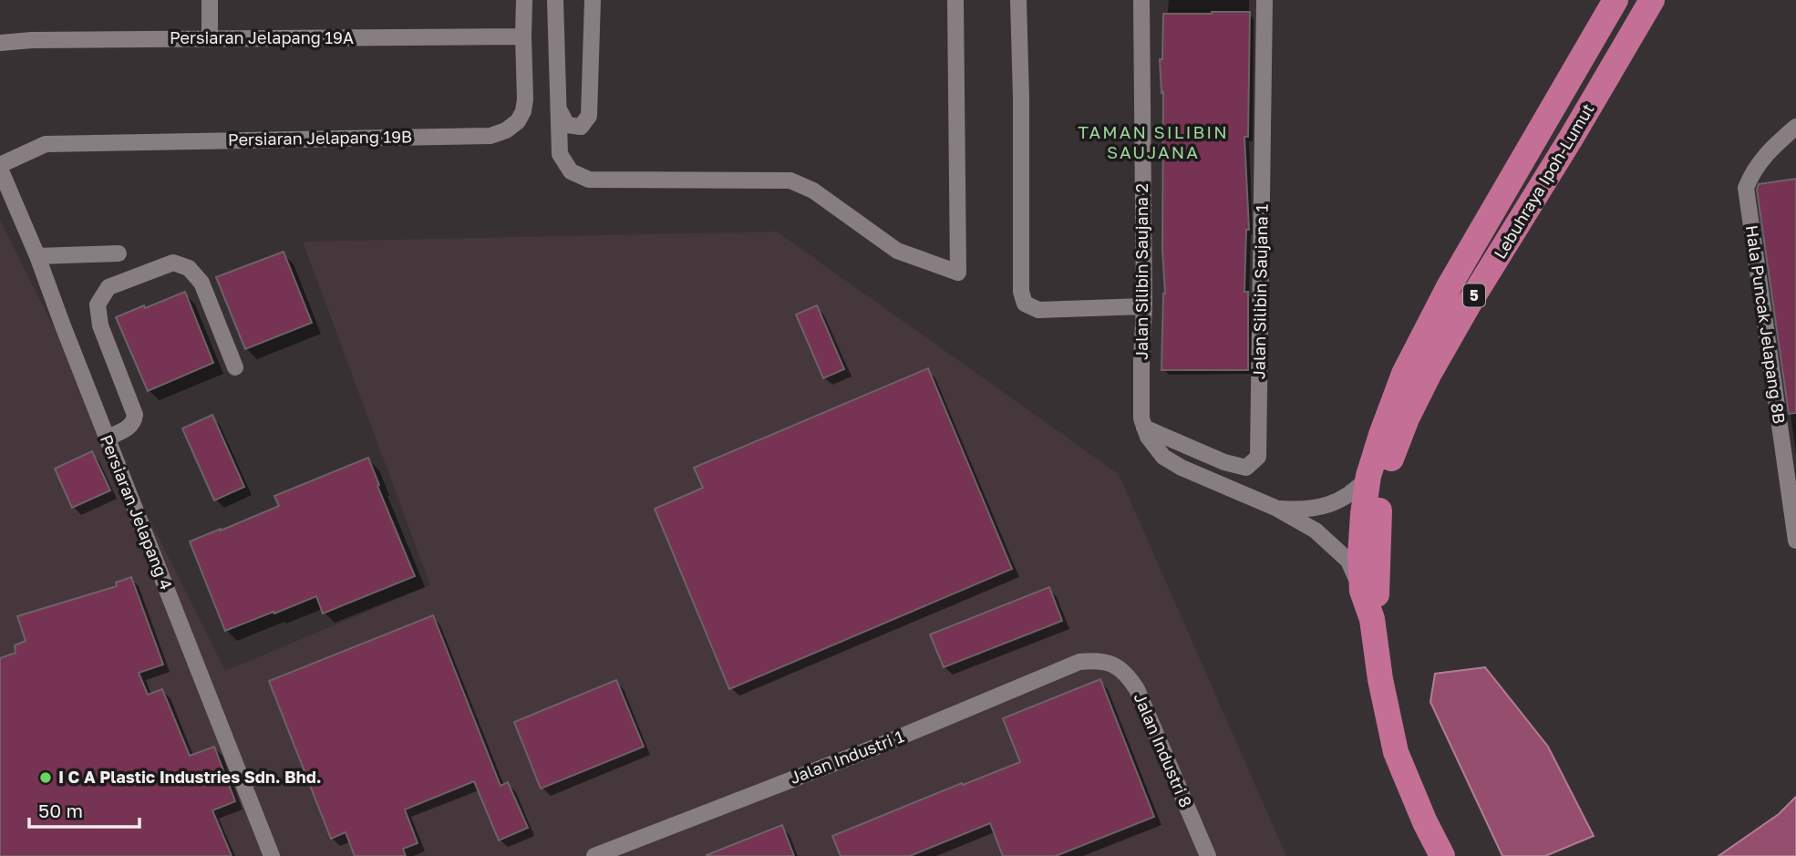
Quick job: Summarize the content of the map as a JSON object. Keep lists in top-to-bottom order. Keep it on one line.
{"streets":{"highway":["Lebuhraya Ipoh-Lumut","5"],"street":["Persiaran Jelapang 19A","Persiaran Jelapang 19B","Jalan Silibin Saujana 2","Jalan Silibin Saujana 1","Hala Puncak Jelapang 8B","Persiaran Jelapang 4","Jalan Industri 8","Jalan Industri 1"]},"crossings":[["Persiaran Jelapang 19A","Persiaran Jelapang 19B"],["Persiaran Jelapang 19B","Persiaran Jelapang 4"],["Jalan Silibin Saujana 2","Jalan Silibin Saujana 1"],["Jalan Industri 8","Jalan Industri 1"]],"districts":["TAMAN SILIBIN SAUJANA"],"places":["I C A Plastic Industries Sdn. Bhd."],"scale_bar":"50 m"}
